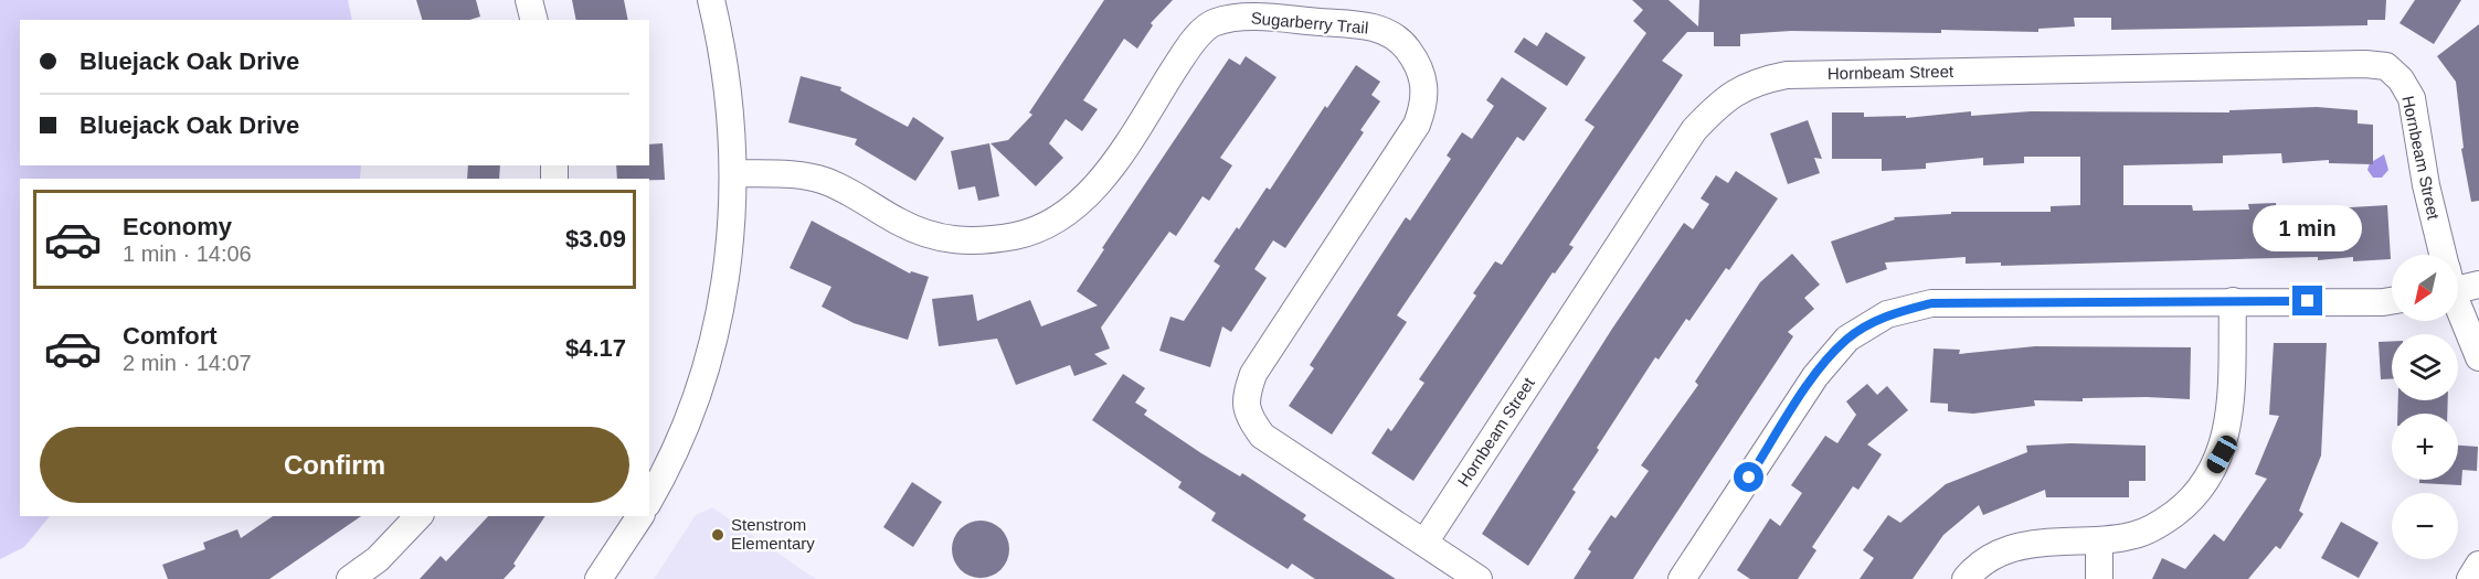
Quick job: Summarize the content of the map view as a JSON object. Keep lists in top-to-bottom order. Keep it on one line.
{"streets":{"street":["Sugarberry Trail","Hornbeam Street"]},"crossings":[["Sugarberry Trail","Hornbeam Street"]],"places":["Stenstrom Elementary"],"north":"bottom left","page":{"banner":["Bluejack Oak Drive","Bluejack Oak Drive"],"list":[{"name":"Economy","note":"1 min · 14:06","value":"$3.09"},{"name":"Comfort","note":"2 min · 14:07","value":"$4.17"}],"bubble":"1 min","map_buttons":["+","−"],"buttons":"Confirm"}}
